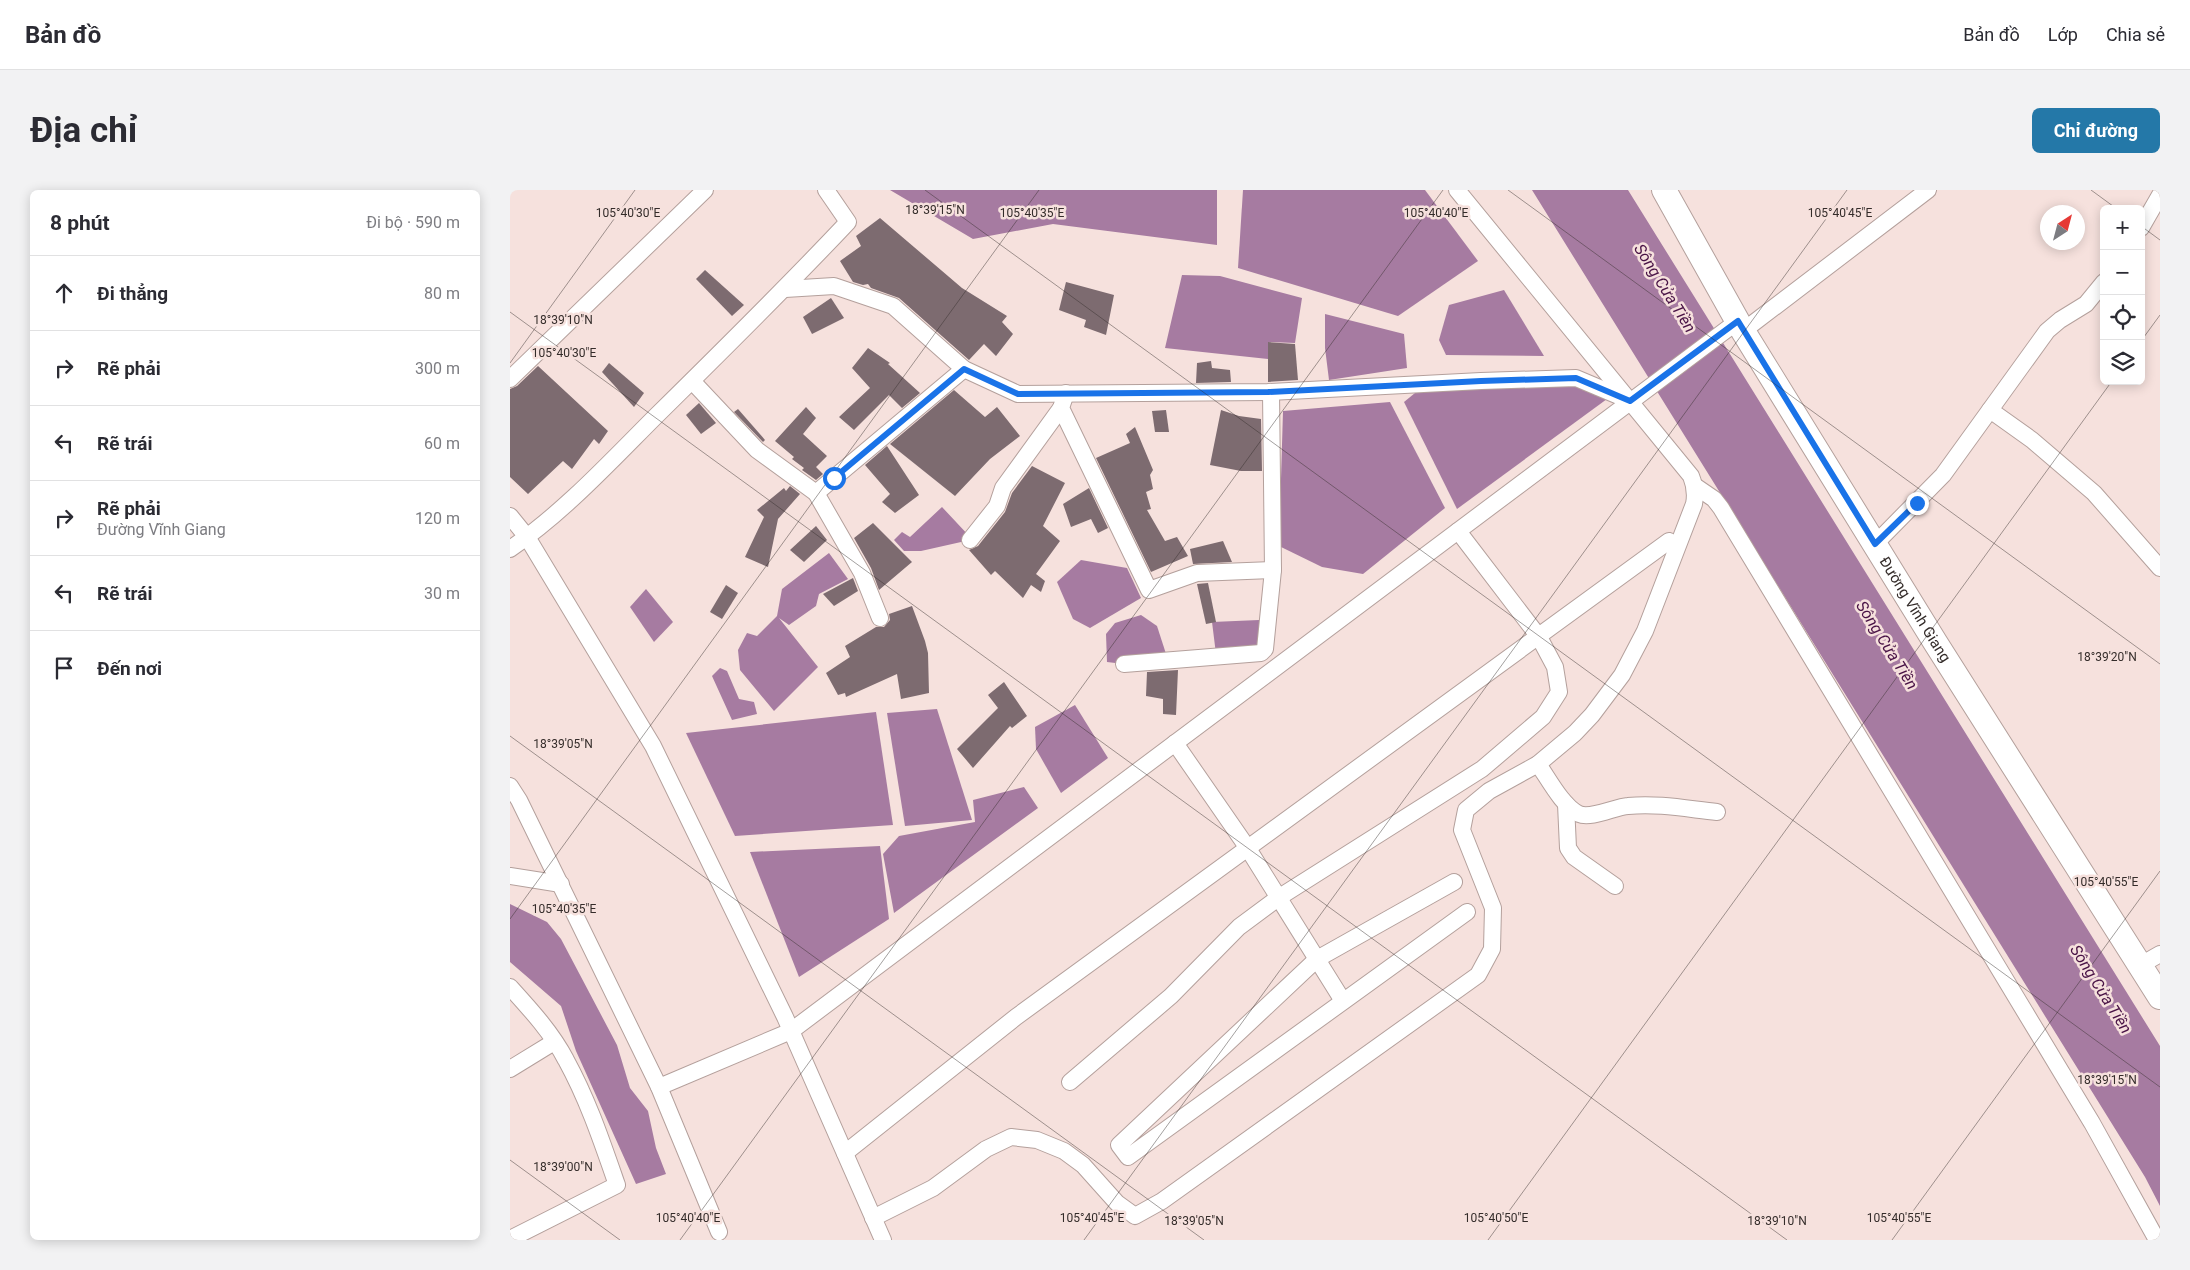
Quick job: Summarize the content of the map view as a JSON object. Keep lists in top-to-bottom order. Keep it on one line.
{"streets":{"street":["Đường Vĩnh Giang"]},"water":["Sông Cửa Tiền"],"north":"top right","page":{"header":"Bản đồ","nav":["Bản đồ","Lớp","Chia sẻ"],"buttons":"Chỉ đường","title":"Địa chỉ","heading":["8 phút","Đi bộ · 590 m"],"map_buttons":["+","−"],"list":[["Đi thẳng","80 m"],["Rẽ phải","300 m"],["Rẽ trái","60 m"],["Rẽ phải","Đường Vĩnh Giang","120 m"],["Rẽ trái","30 m"],"Đến nơi"]},"coordinates":["18°39'15\"N","105°40'30\"E","105°40'35\"E","105°40'40\"E","105°40'45\"E","18°39'10\"N","18°39'20\"N","18°39'05\"N","105°40'55\"E","18°39'00\"N","105°40'50\"E"]}
